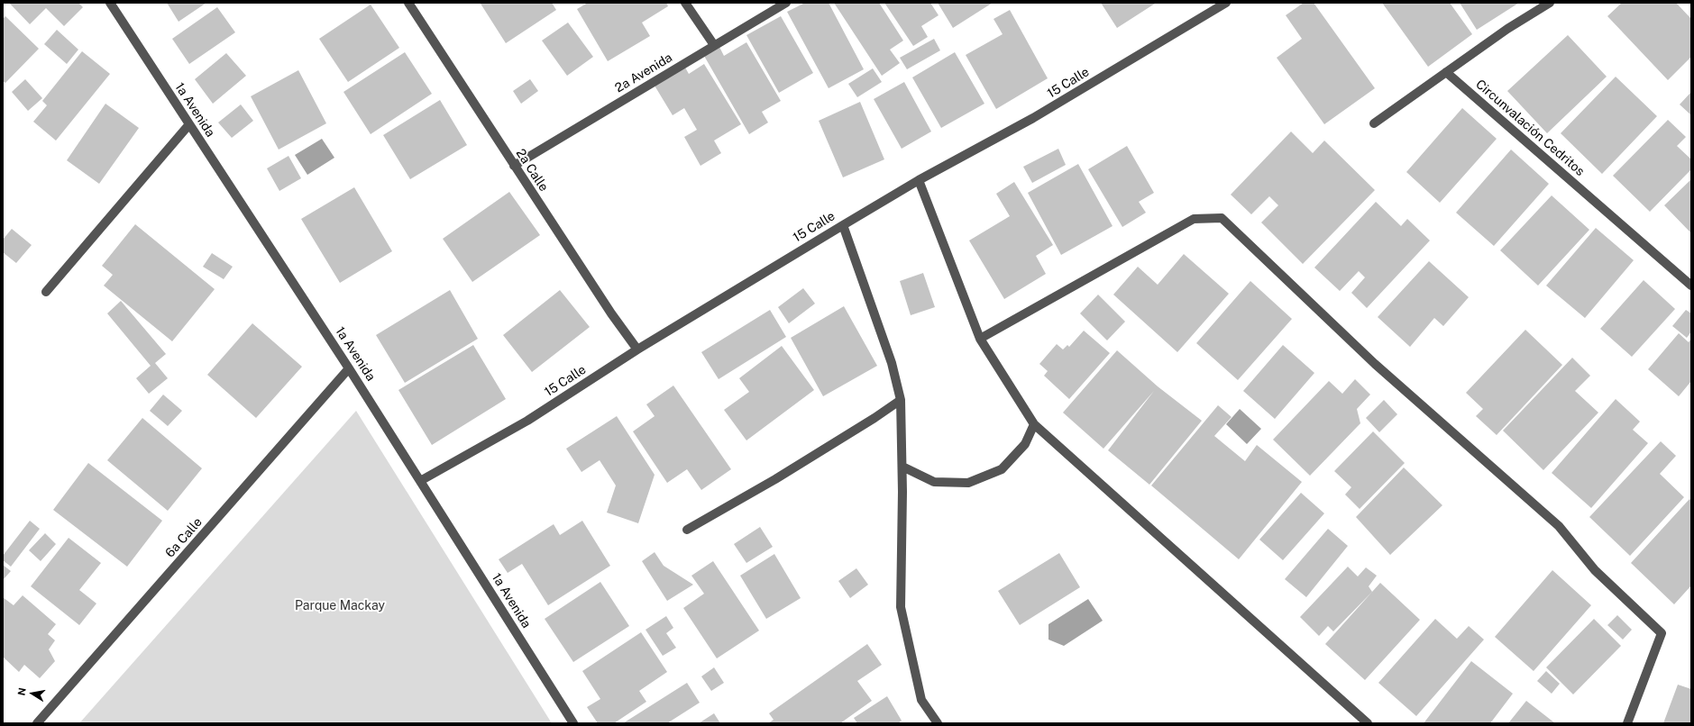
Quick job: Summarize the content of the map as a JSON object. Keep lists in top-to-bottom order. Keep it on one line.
{"streets":{"street":["2a Avenida","15 Calle","1a Avenida","Circunvalación Cedritos","2a Calle","6a Calle"]},"crossings":[["2a Avenida","2a Calle"],["15 Calle","1a Avenida"],["15 Calle","2a Calle"],["1a Avenida","6a Calle"]],"parks":["Parque Mackay"],"north":"left"}
